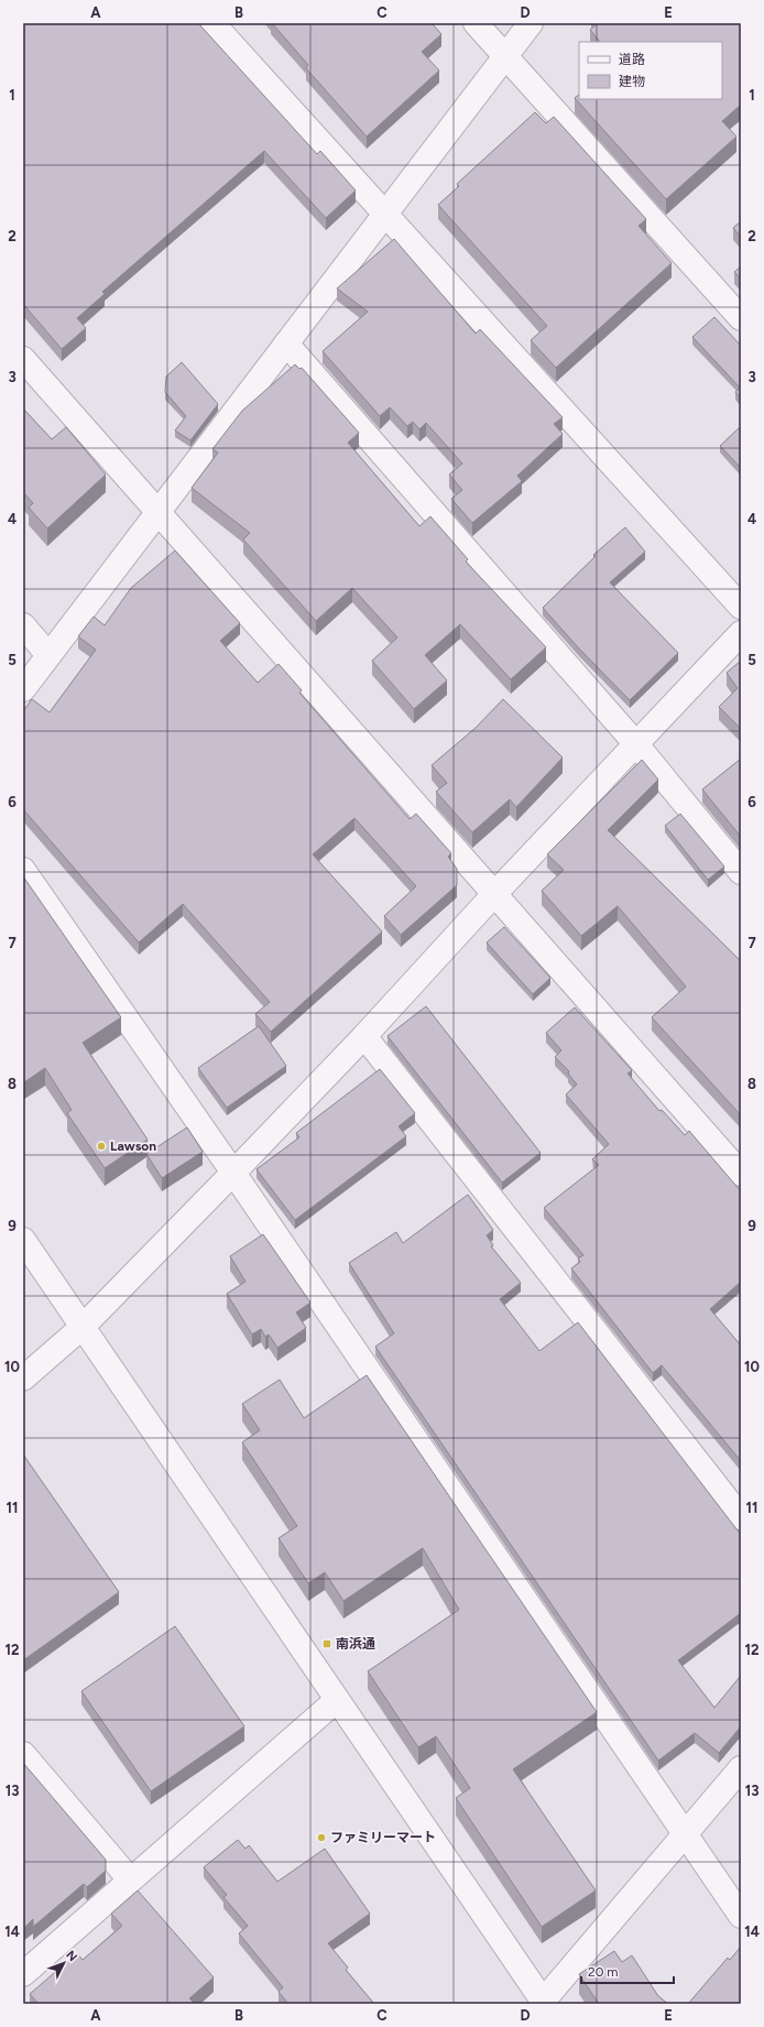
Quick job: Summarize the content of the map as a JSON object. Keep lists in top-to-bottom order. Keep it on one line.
{"places":{"other":["Lawson","ファミリーマート"],"transit":["南浜通"]},"legend":["道路","建物"],"scale_bar":"20 m","north":"top right","grid":{"columns":["A","B","C","D","E"],"rows":["1","2","3","4","5","6","7","8","9","10","11","12","13","14"]}}
